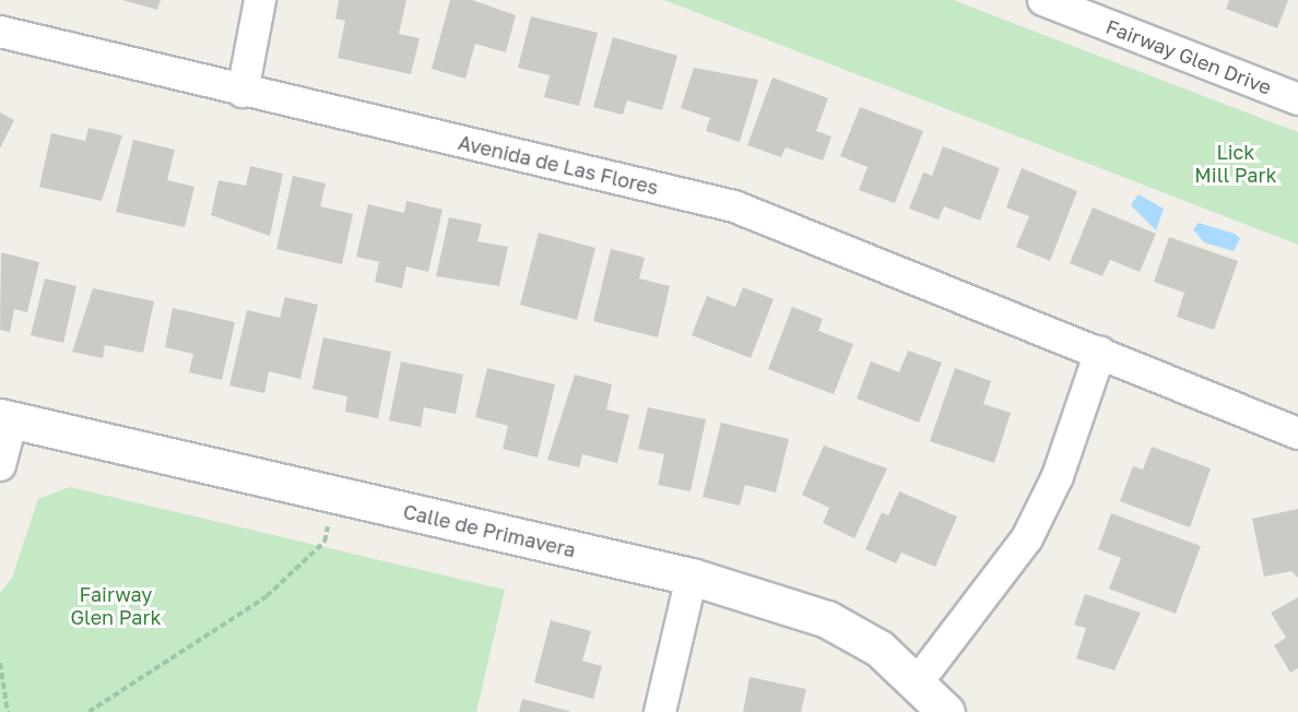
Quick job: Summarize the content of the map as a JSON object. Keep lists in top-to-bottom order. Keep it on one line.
{"streets":{"street":["Fairway Glen Drive","Avenida de Las Flores","Calle de Primavera"]},"parks":["Lick Mill Park","Fairway Glen Park"]}
